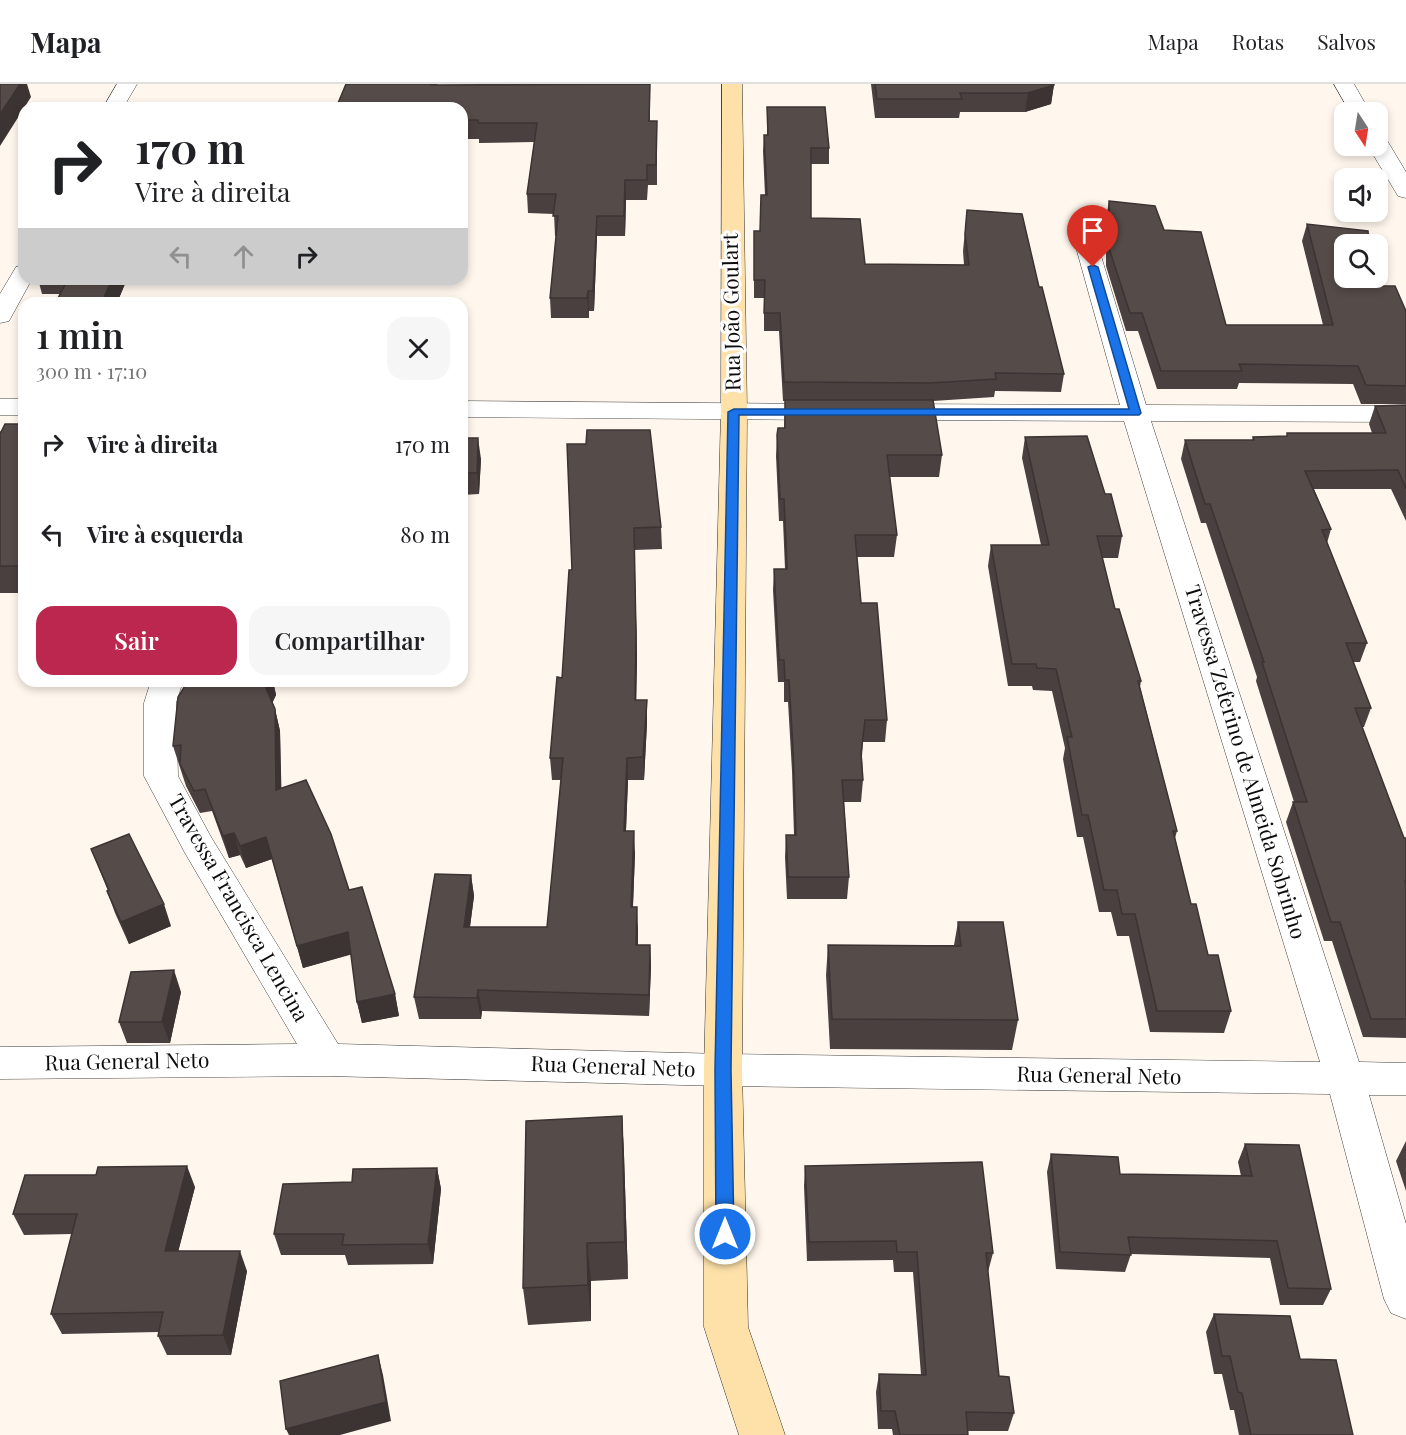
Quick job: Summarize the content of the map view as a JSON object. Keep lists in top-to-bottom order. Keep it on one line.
{"streets":{"street":["Rua João Goulart","Travessa Zeferino de Almeida Sobrinho","Travessa Francisca Lencina","Rua General Neto"]},"crossings":[["Rua João Goulart","Rua General Neto"],["Travessa Zeferino de Almeida Sobrinho","Rua General Neto"],["Travessa Francisca Lencina","Rua General Neto"]],"north":"bottom","page":{"header":"Mapa","nav":["Mapa","Rotas","Salvos"],"turn":["170 m","Vire à direita"],"heading":["1 min","300 m · 17:10"],"list":[{"name":"Vire à direita","value":"170 m"},{"name":"Vire à esquerda","value":"80 m"}],"buttons":["Sair","Compartilhar"]}}
